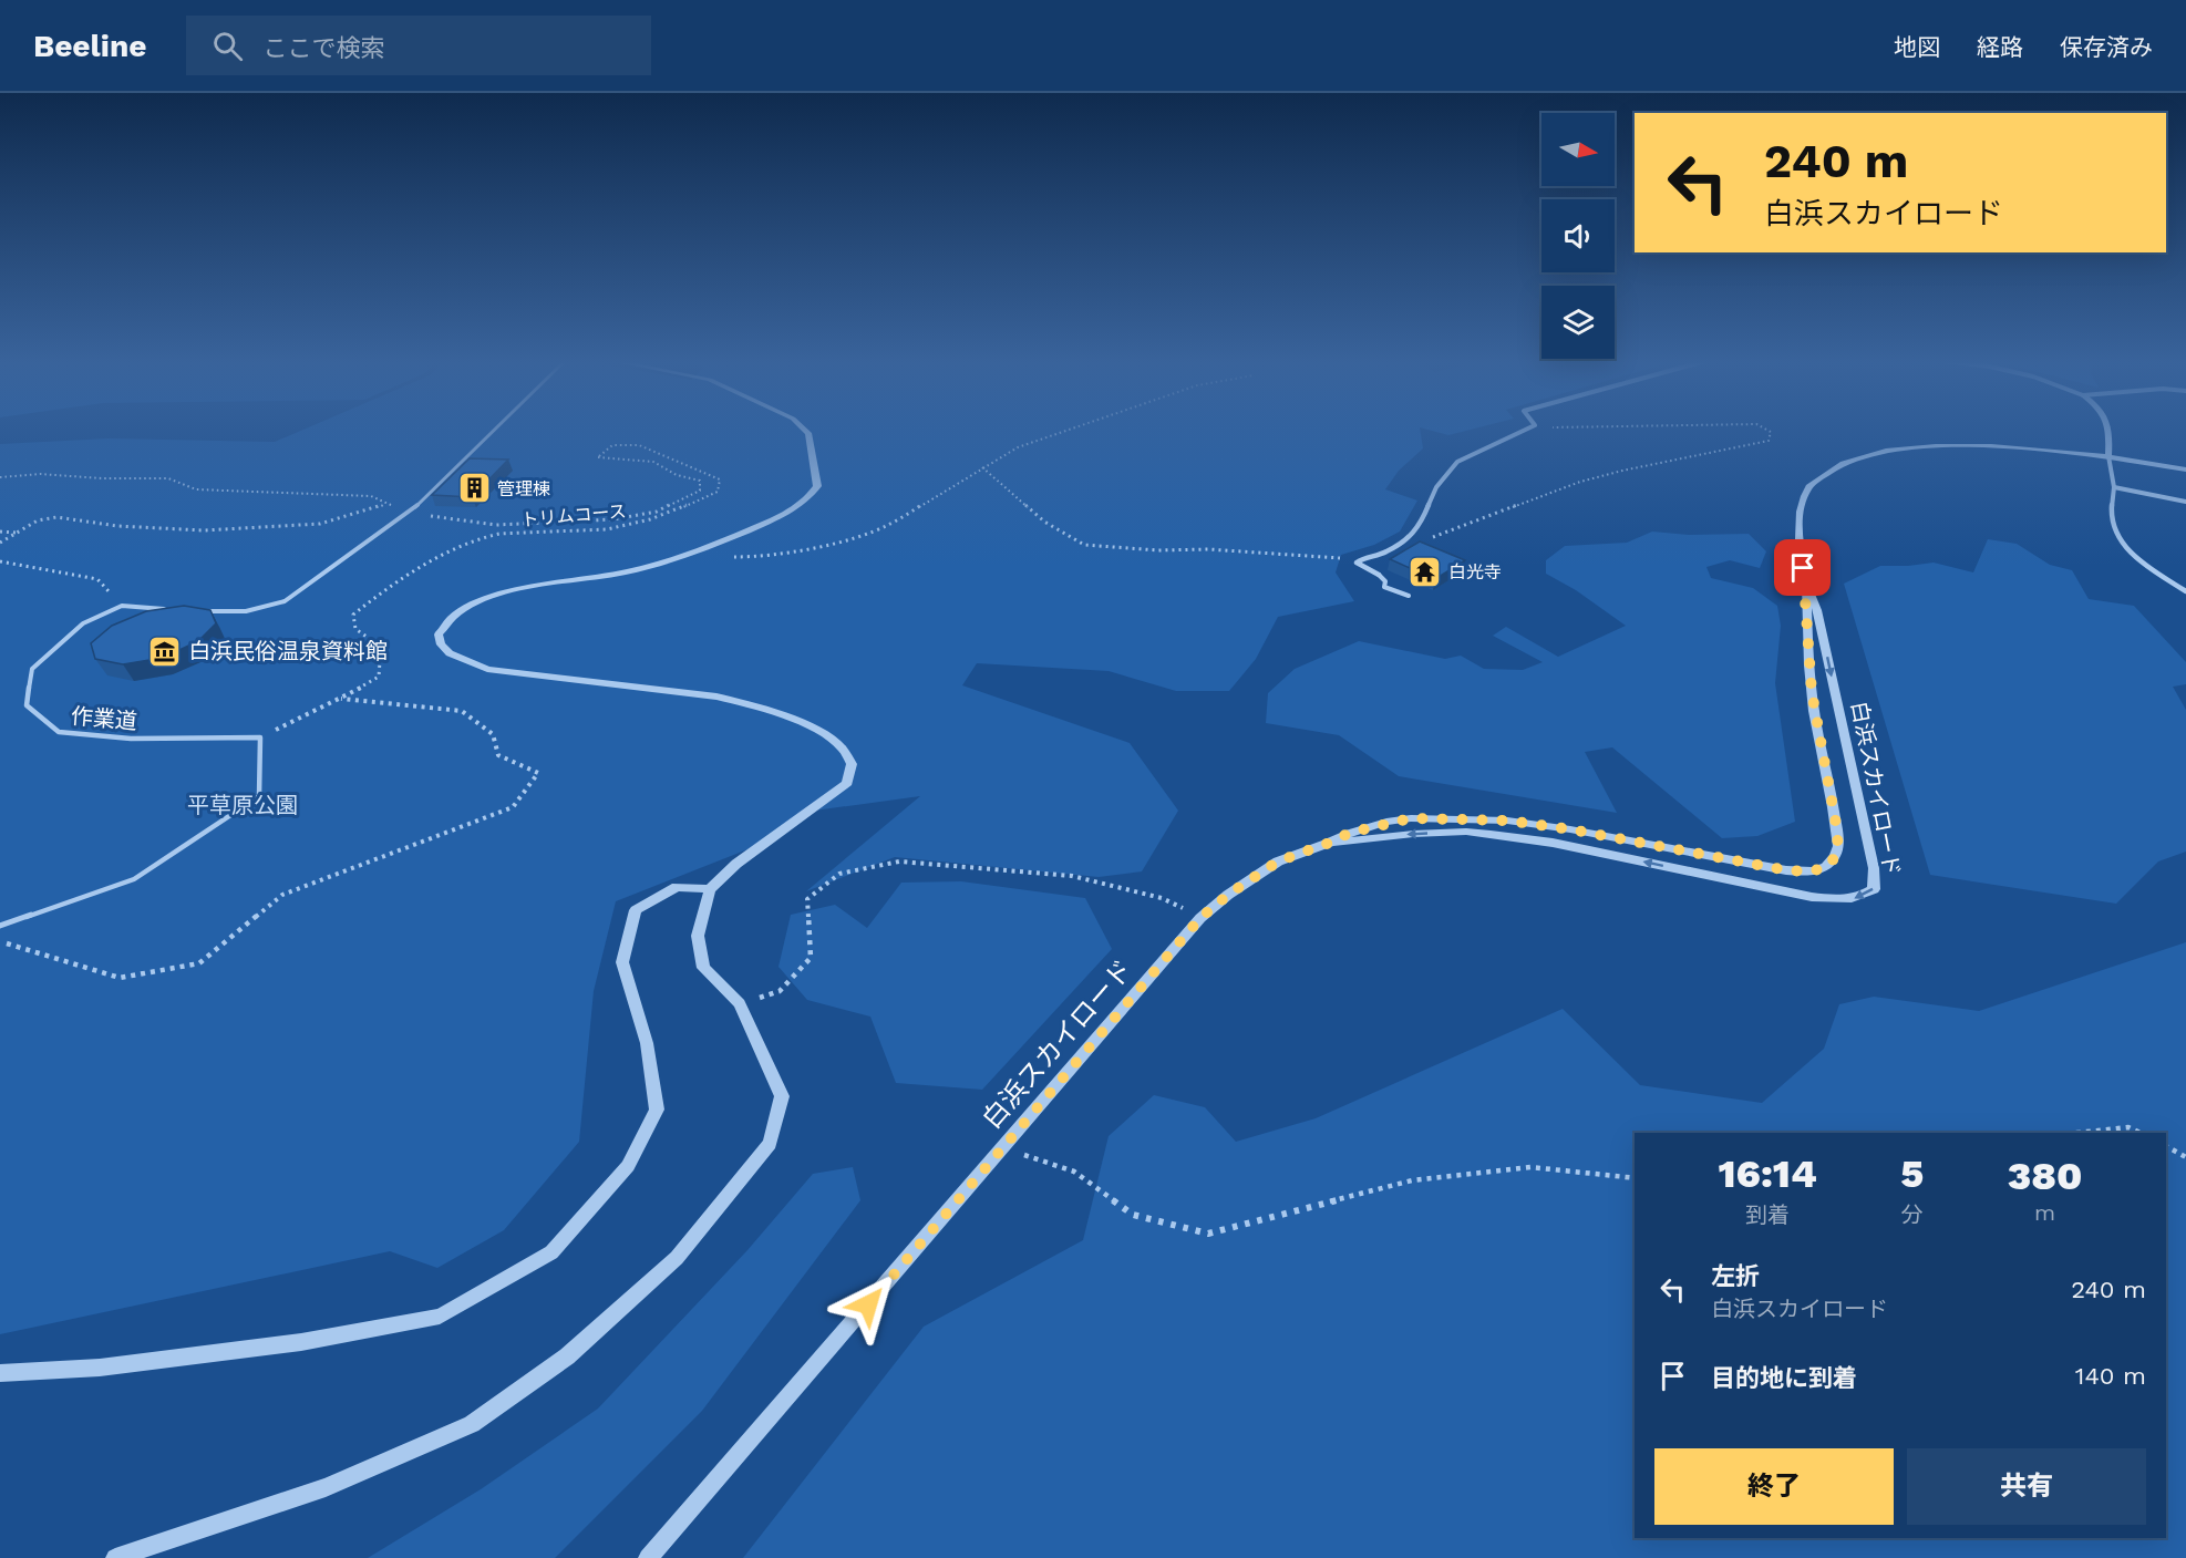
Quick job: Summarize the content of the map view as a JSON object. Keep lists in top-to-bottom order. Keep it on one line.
{"streets":{"street":["白浜スカイロード"],"lane":["作業道"],"path":["トリムコース"]},"crossings":[["トリムコース","作業道"]],"parks":["平草原公園"],"places":{"building":["管理棟"],"temple":["白光寺"],"museum":["白浜民俗温泉資料館"]},"north":"right","page":{"header":"Beeline","search":"ここで検索","nav":["地図","経路","保存済み"],"turn":["240 m","白浜スカイロード"],"eta":["16:14","到着","5","分","380","m"],"list":[{"name":"左折","note":"白浜スカイロード","value":"240 m"},{"name":"目的地に到着","value":"140 m"}],"buttons":["終了","共有"]}}
